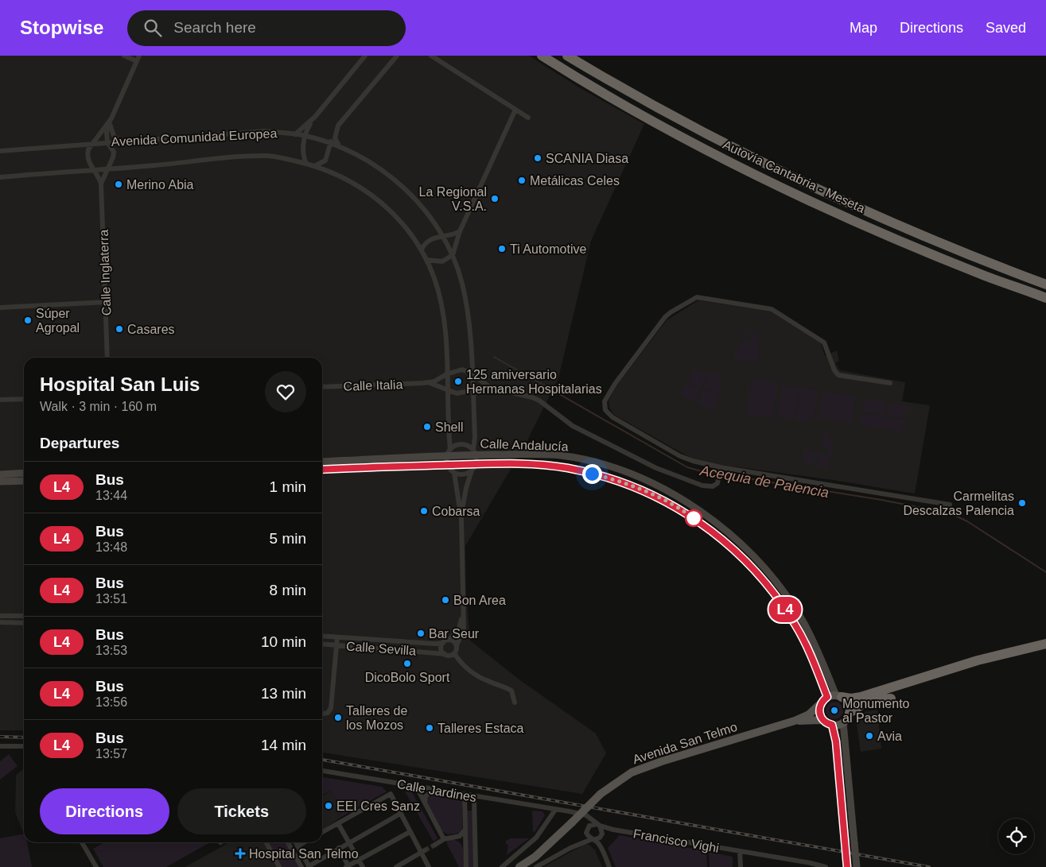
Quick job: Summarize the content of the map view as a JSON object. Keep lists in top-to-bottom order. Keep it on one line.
{"streets":{"highway":["Autovía Cantabria - Meseta"],"main road":["Calle Andalucía","Avenida San Telmo"],"street":["Avenida Comunidad Europea","Calle Inglaterra","Calle Italia","Calle Sevilla","Calle Jardines","Francisco Vighi"]},"crossings":[["Avenida Comunidad Europea","Calle Italia"],["Avenida Comunidad Europea","Calle Andalucía"],["Calle Andalucía","Avenida San Telmo"]],"water":["Acequia de Palencia"],"places":{"other":["SCANIA Diasa","Metálicas Celes","Merino Abia","La Regional V.S.A.","Ti Automotive","Súper Agropal","Casares","125 amiversario Hermanas Hospitalarias","Shell","Carmelitas Descalzas Palencia","Cobarsa","Bon Area","Bar Seur","DicoBolo Sport","Monumento al Pastor","Talleres de los Mozos","Talleres Estaca","Avia","EEI Cres Sanz"],"health":["Hospital San Telmo"]},"lines":["bus line L4"],"page":{"header":"Stopwise","search":"Search here","nav":["Map","Directions","Saved"],"on_map":"L4","heading":[["Hospital San Luis","Walk · 3 min · 160 m"],"Departures"],"list":[{"mark":"L4","name":"Bus","note":"13:44","value":"1 min"},{"mark":"L4","name":"Bus","note":"13:48","value":"5 min"},{"mark":"L4","name":"Bus","note":"13:51","value":"8 min"},{"mark":"L4","name":"Bus","note":"13:53","value":"10 min"},{"mark":"L4","name":"Bus","note":"13:56","value":"13 min"},{"mark":"L4","name":"Bus","note":"13:57","value":"14 min"}],"buttons":["Directions","Tickets"]}}
